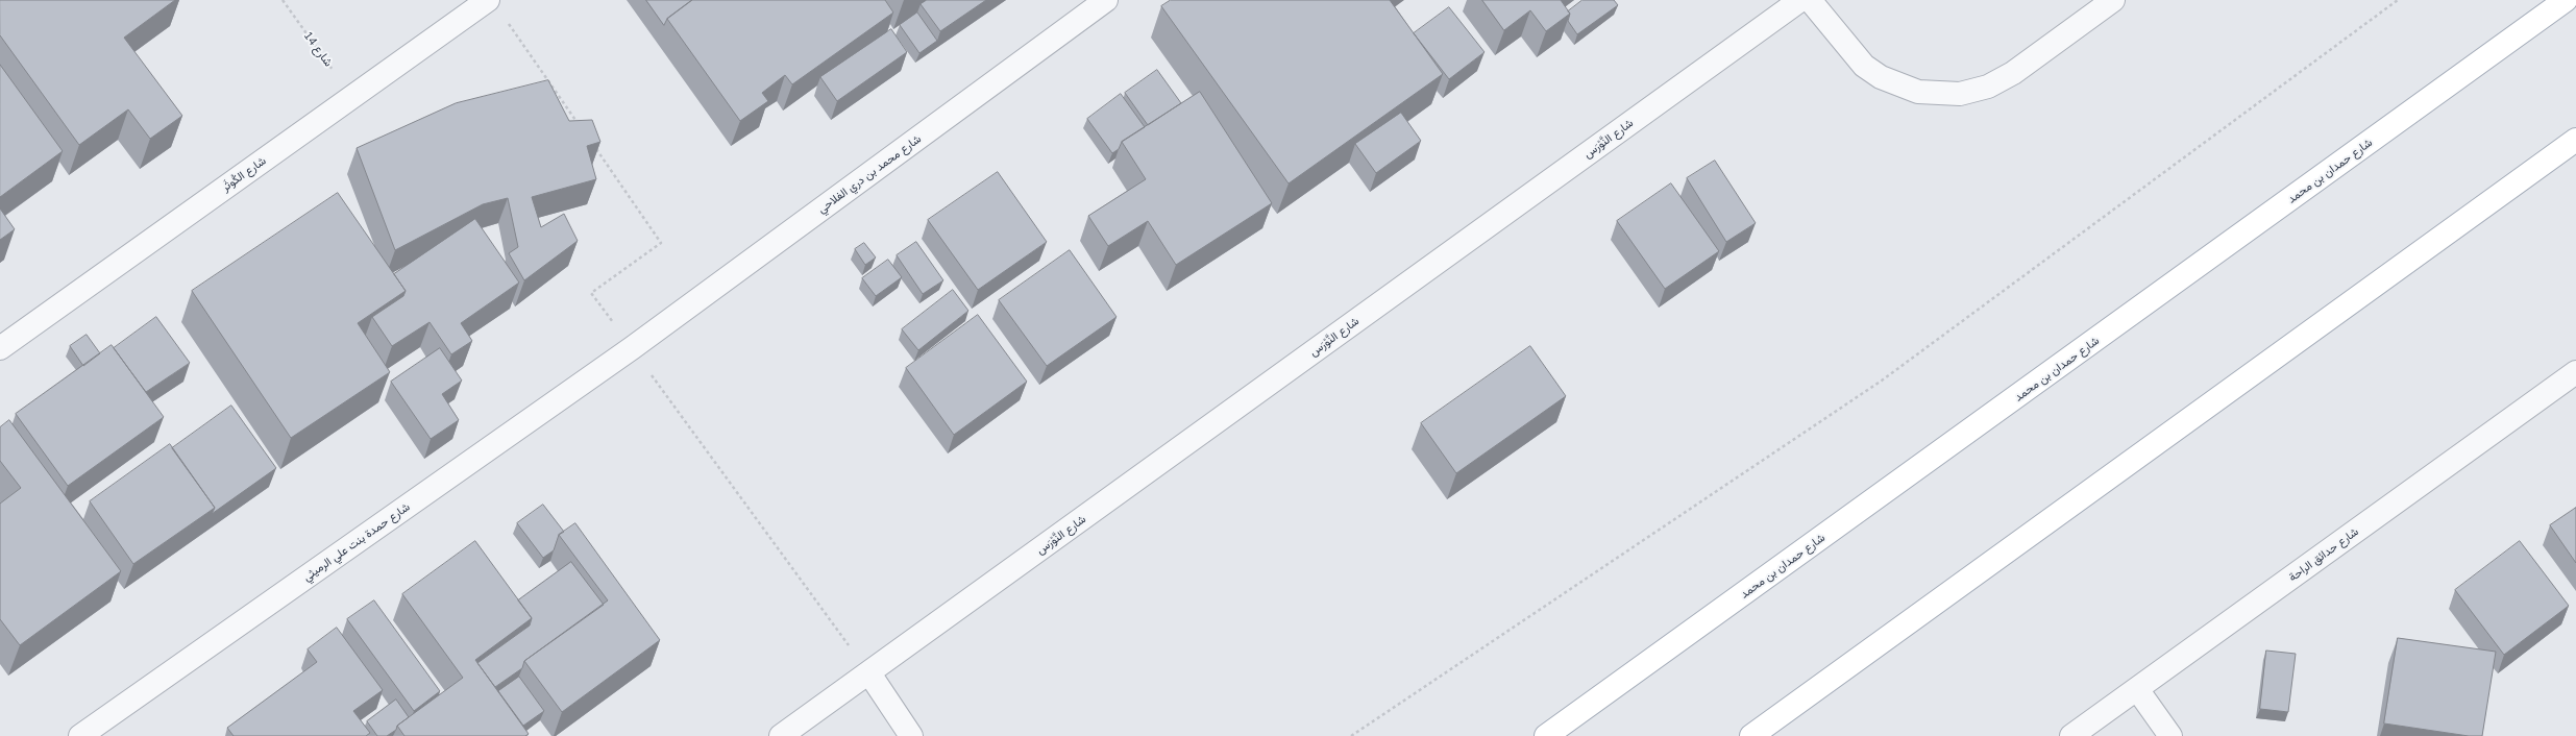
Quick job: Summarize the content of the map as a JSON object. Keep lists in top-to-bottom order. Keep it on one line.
{"streets":{"main road":["شارع حمدان بن محمد"],"street":["شارع النَّوْرَس","شارع الكُوثَر","شارع محمد بن دري الفلاحي","شارع حمدة بنت علي الرميثي","شارع حدائق الراحة"],"path":["شارع 14"]},"crossings":[["شارع 14","شارع الكُوثَر"],["شارع محمد بن دري الفلاحي","شارع حمدة بنت علي الرميثي"]]}
